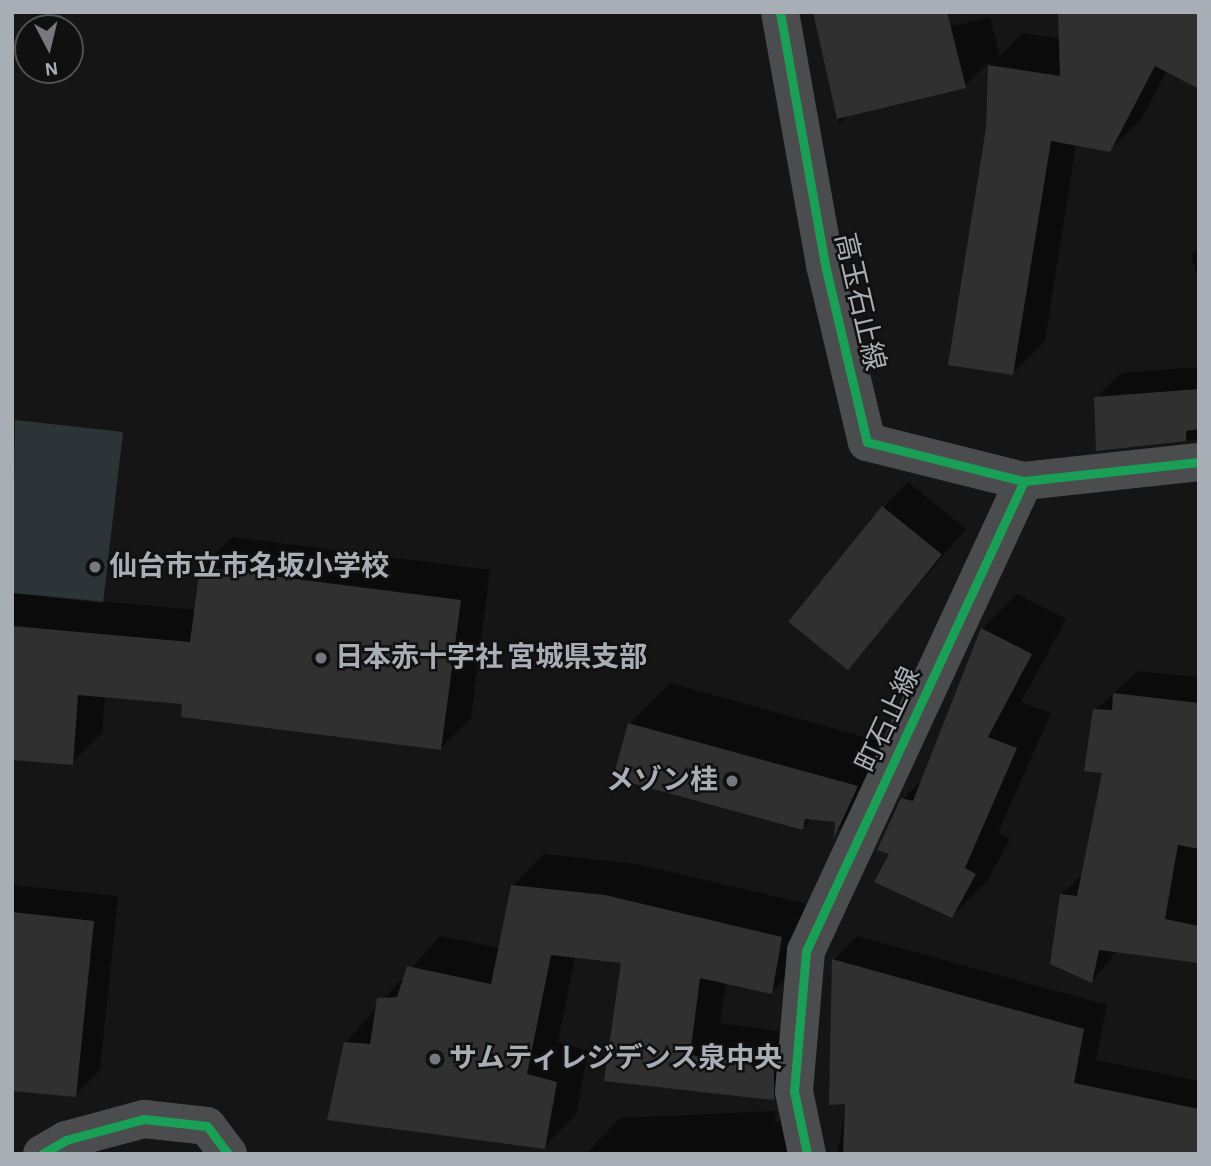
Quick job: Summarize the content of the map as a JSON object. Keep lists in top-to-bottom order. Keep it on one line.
{"streets":{"street":["高玉石止線","町石止線"]},"crossings":[["高玉石止線","町石止線"]],"places":["仙台市立市名坂小学校","日本赤十字社 宮城県支部","メゾン桂","サムティレジデンス泉中央"],"north":"bottom"}
